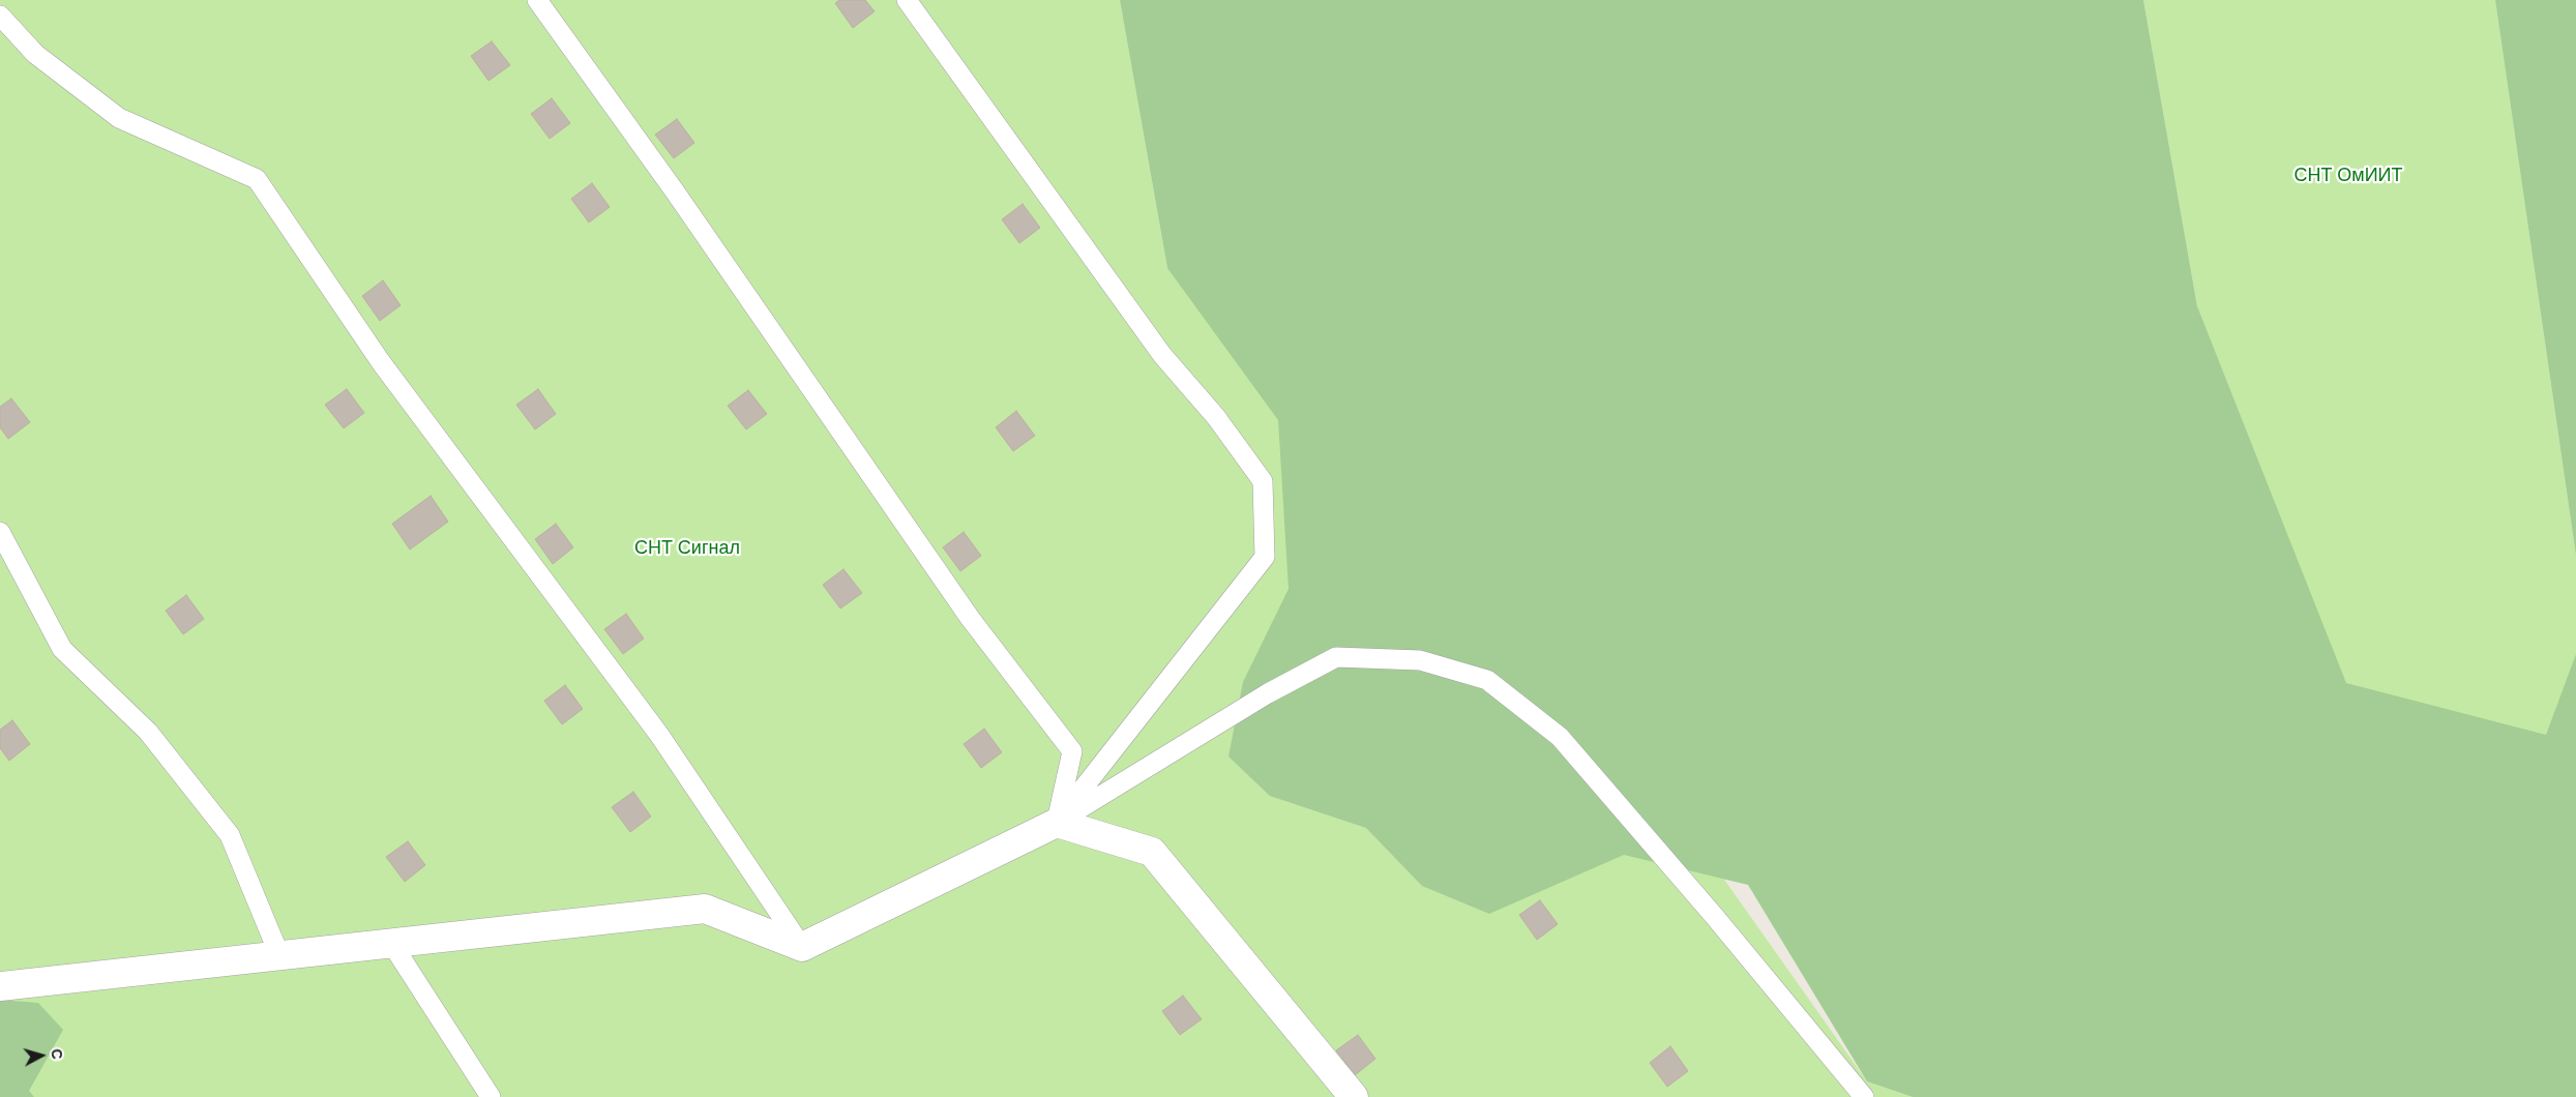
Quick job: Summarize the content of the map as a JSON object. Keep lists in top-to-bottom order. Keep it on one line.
{"parks":["СНТ ОмИИТ","СНТ Сигнал"],"north":"right"}
